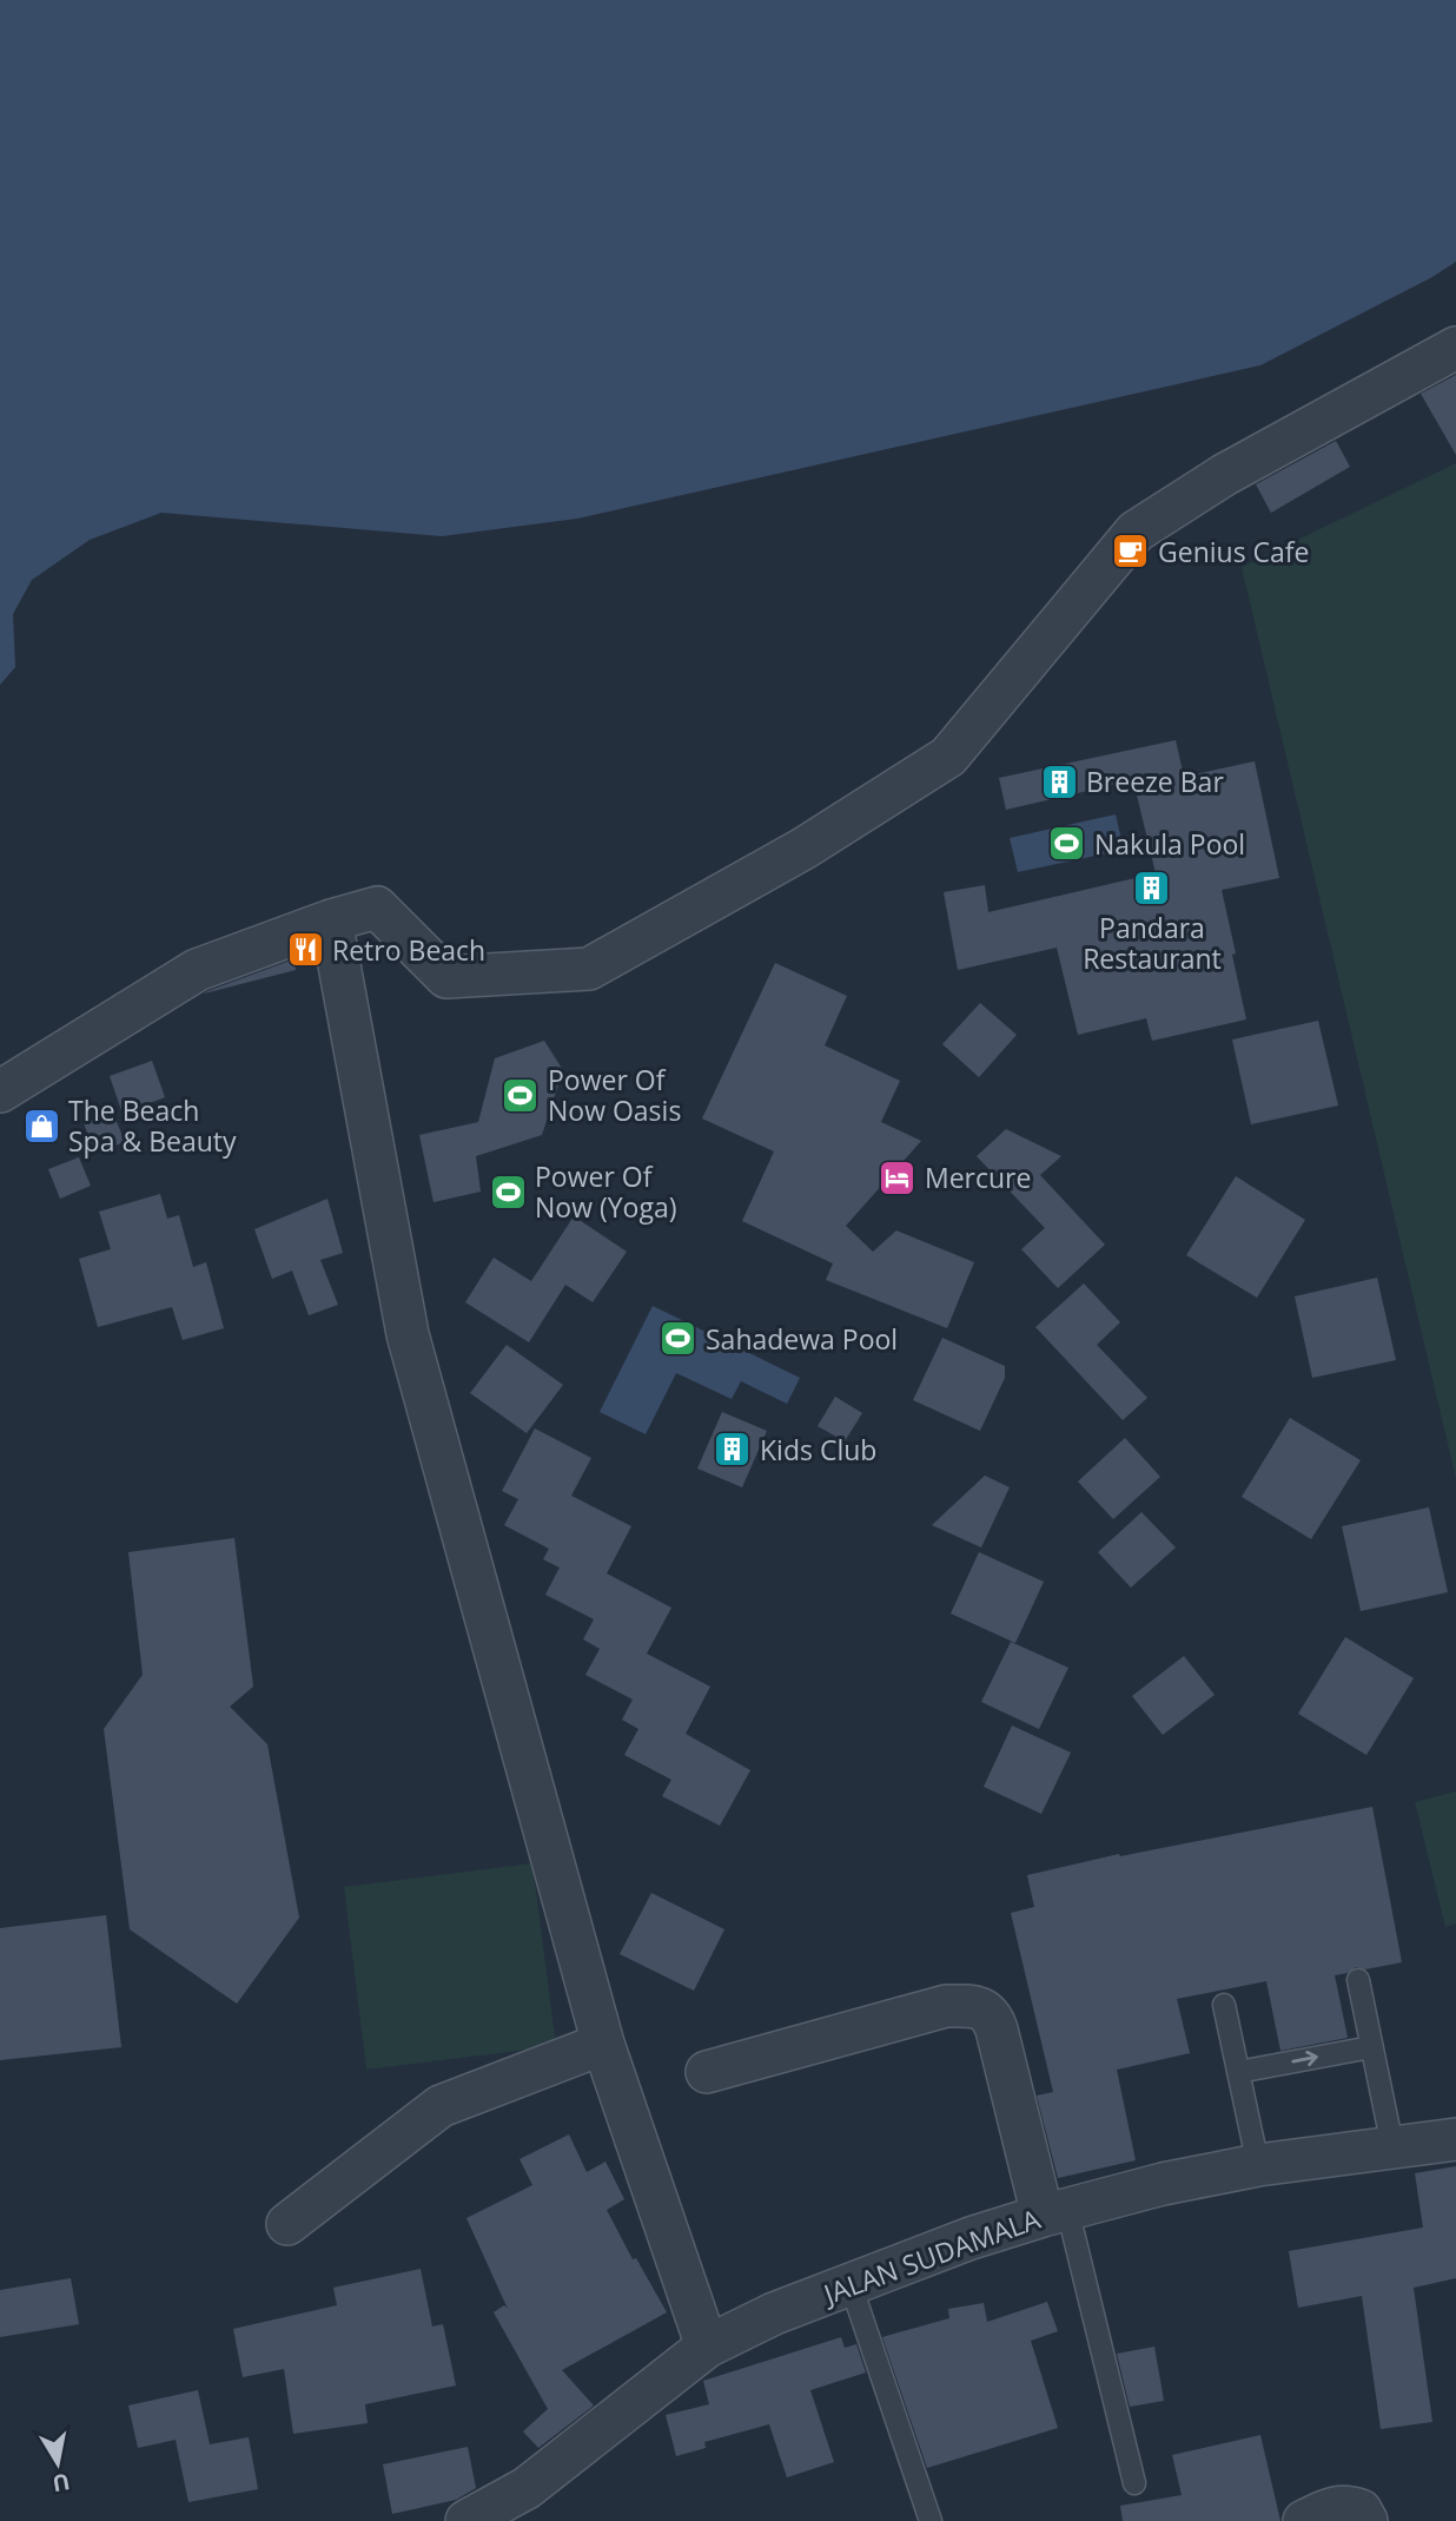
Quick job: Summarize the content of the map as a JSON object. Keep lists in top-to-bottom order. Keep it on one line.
{"streets":{"street":["JALAN SUDAMALA"]},"places":{"cafe":["Genius Cafe"],"building":["Breeze Bar","Pandara Restaurant","Kids Club"],"sports":["Nakula Pool","Power Of Now Oasis","Power Of Now (Yoga)","Sahadewa Pool"],"restaurant":["Retro Beach"],"shop":["The Beach Spa & Beauty"],"hotel":["Mercure"]},"north":"bottom"}
